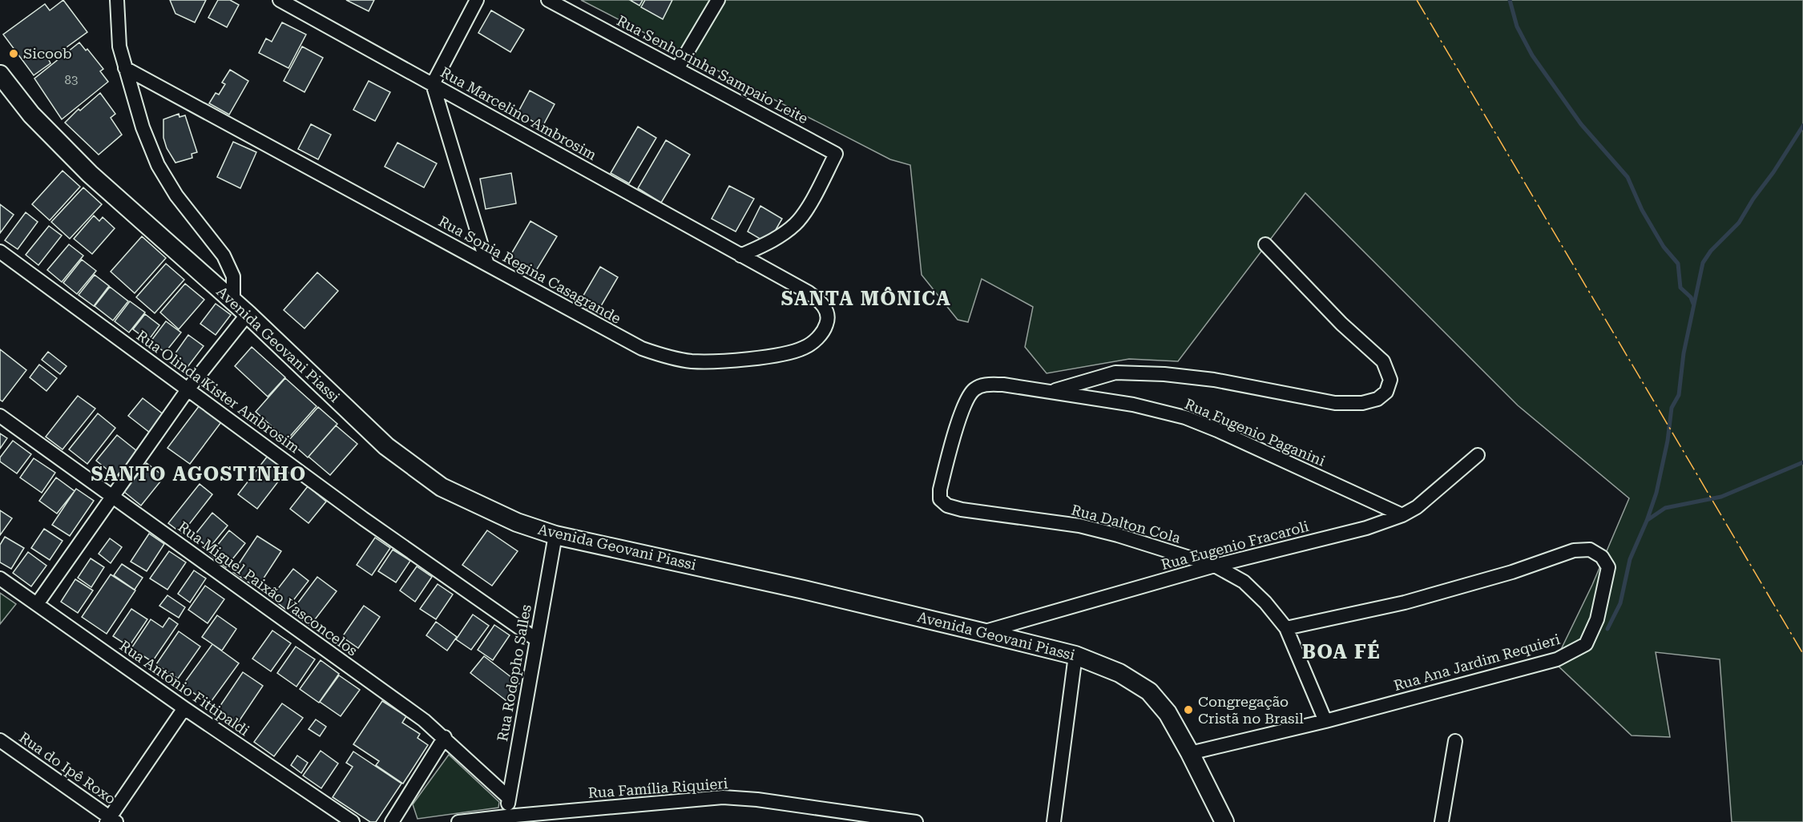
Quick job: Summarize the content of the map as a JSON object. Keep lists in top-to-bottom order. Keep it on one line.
{"streets":{"main road":["Avenida Geovani Piassi"],"street":["Rua Senhorinha Sampaio Leite","Rua Marcelino Ambrosim","Rua Sonia Regina Casagrande","Rua Olinda Kister Ambrosim","Rua Eugenio Paganini","Rua Dalton Cola","Rua Eugenio Fracaroli","Rua Miguel Paixão Vasconcelos","Rua Ana Jardim Requieri","Rua Rodopho Salles","Rua Antônio Fittipaldi","Rua do Ipê Roxo","Rua Família Riquieri"]},"crossings":[["Rua Senhorinha Sampaio Leite","Rua Marcelino Ambrosim"],["Rua Senhorinha Sampaio Leite","Rua Sonia Regina Casagrande"],["Rua Marcelino Ambrosim","Rua Sonia Regina Casagrande"],["Avenida Geovani Piassi","Rua Eugenio Fracaroli"],["Avenida Geovani Piassi","Rua Ana Jardim Requieri"],["Avenida Geovani Piassi","Rua Rodopho Salles"],["Rua Olinda Kister Ambrosim","Rua Rodopho Salles"],["Rua Eugenio Paganini","Rua Dalton Cola"],["Rua Eugenio Paganini","Rua Eugenio Fracaroli"],["Rua Dalton Cola","Rua Eugenio Fracaroli"],["Rua Dalton Cola","Rua Ana Jardim Requieri"],["Rua Miguel Paixão Vasconcelos","Rua Rodopho Salles"],["Rua Rodopho Salles","Rua Família Riquieri"]],"districts":["SANTA MÔNICA","SANTO AGOSTINHO","BOA FÉ"],"places":["Sicoob","Congregação Cristã no Brasil"],"house_numbers":["83"]}
